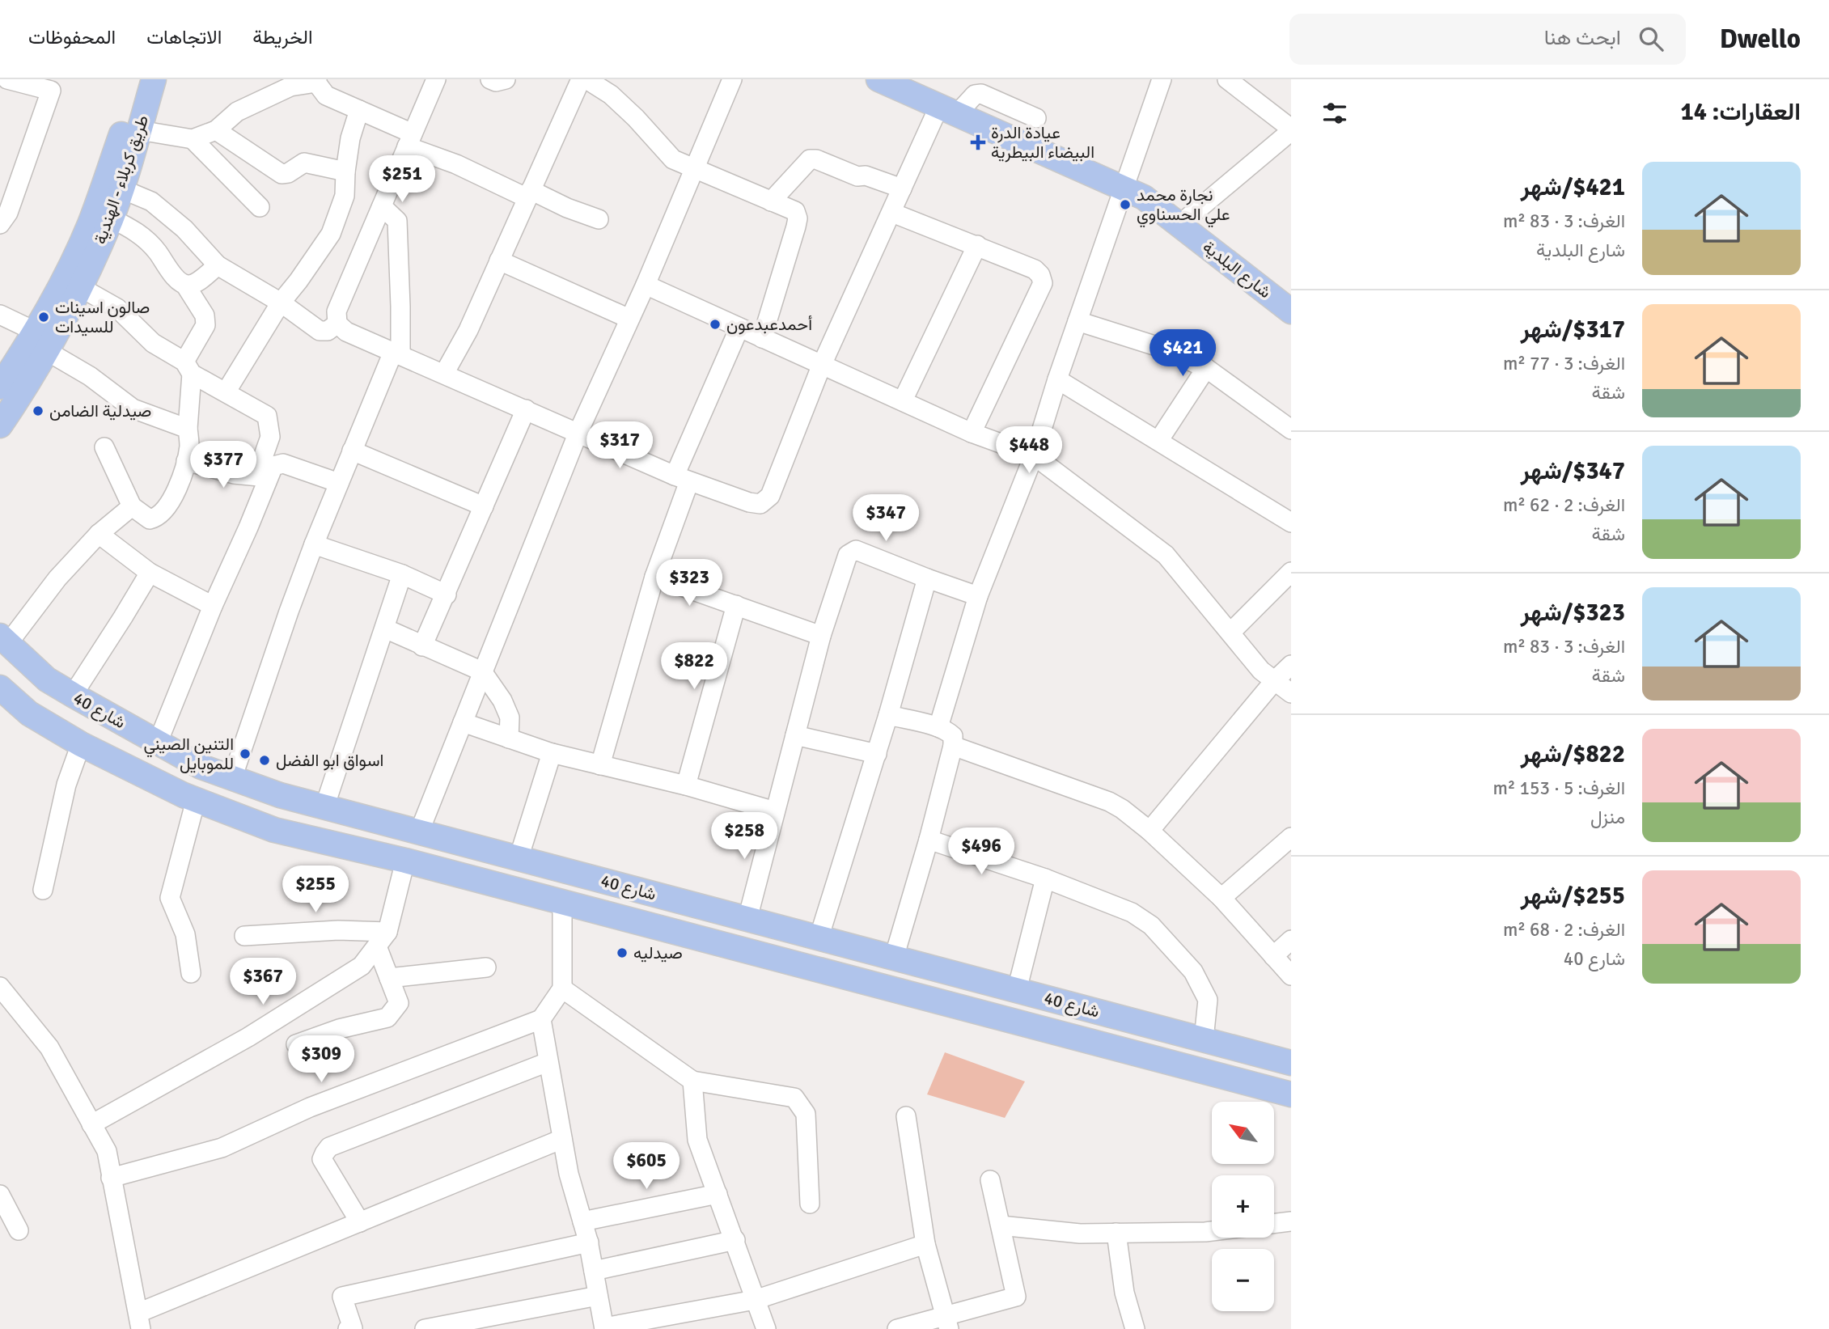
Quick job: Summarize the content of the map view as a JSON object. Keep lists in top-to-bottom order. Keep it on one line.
{"streets":{"main road":["طريق كربلاء - الهندية","شارع البلدية","شارع 40"]},"places":{"health":["عيادة الدرة البيضاء البيطرية"],"other":["نجارة محمد علي الحسناوي","صالون اسينات للسيدات","أحمدعبدعون","صيدلية الضامن","التنين الصيني للموبايل","اسواق ابو الفضل","صيدليه"]},"north":"top left","page":{"header":"Dwello","search":"ابحث هنا","nav":["الخريطة","الاتجاهات","المحفوظات"],"heading":"العقارات: 14","list":[{"name":"$421/شهر","note":"الغرف: 3 · 83 m² · شارع البلدية"},{"name":"$317/شهر","note":"الغرف: 3 · 77 m² · شقة"},{"name":"$347/شهر","note":"الغرف: 2 · 62 m² · شقة"},{"name":"$323/شهر","note":"الغرف: 3 · 83 m² · شقة"},{"name":"$822/شهر","note":"الغرف: 5 · 153 m² · منزل"},{"name":"$255/شهر","note":"الغرف: 2 · 68 m² · شارع 40"}],"price":["$251","$421","$317","$448","$377","$347","$323","$822","$258","$496","$255","$367","$309","$605"],"map_buttons":["+","−"]}}
